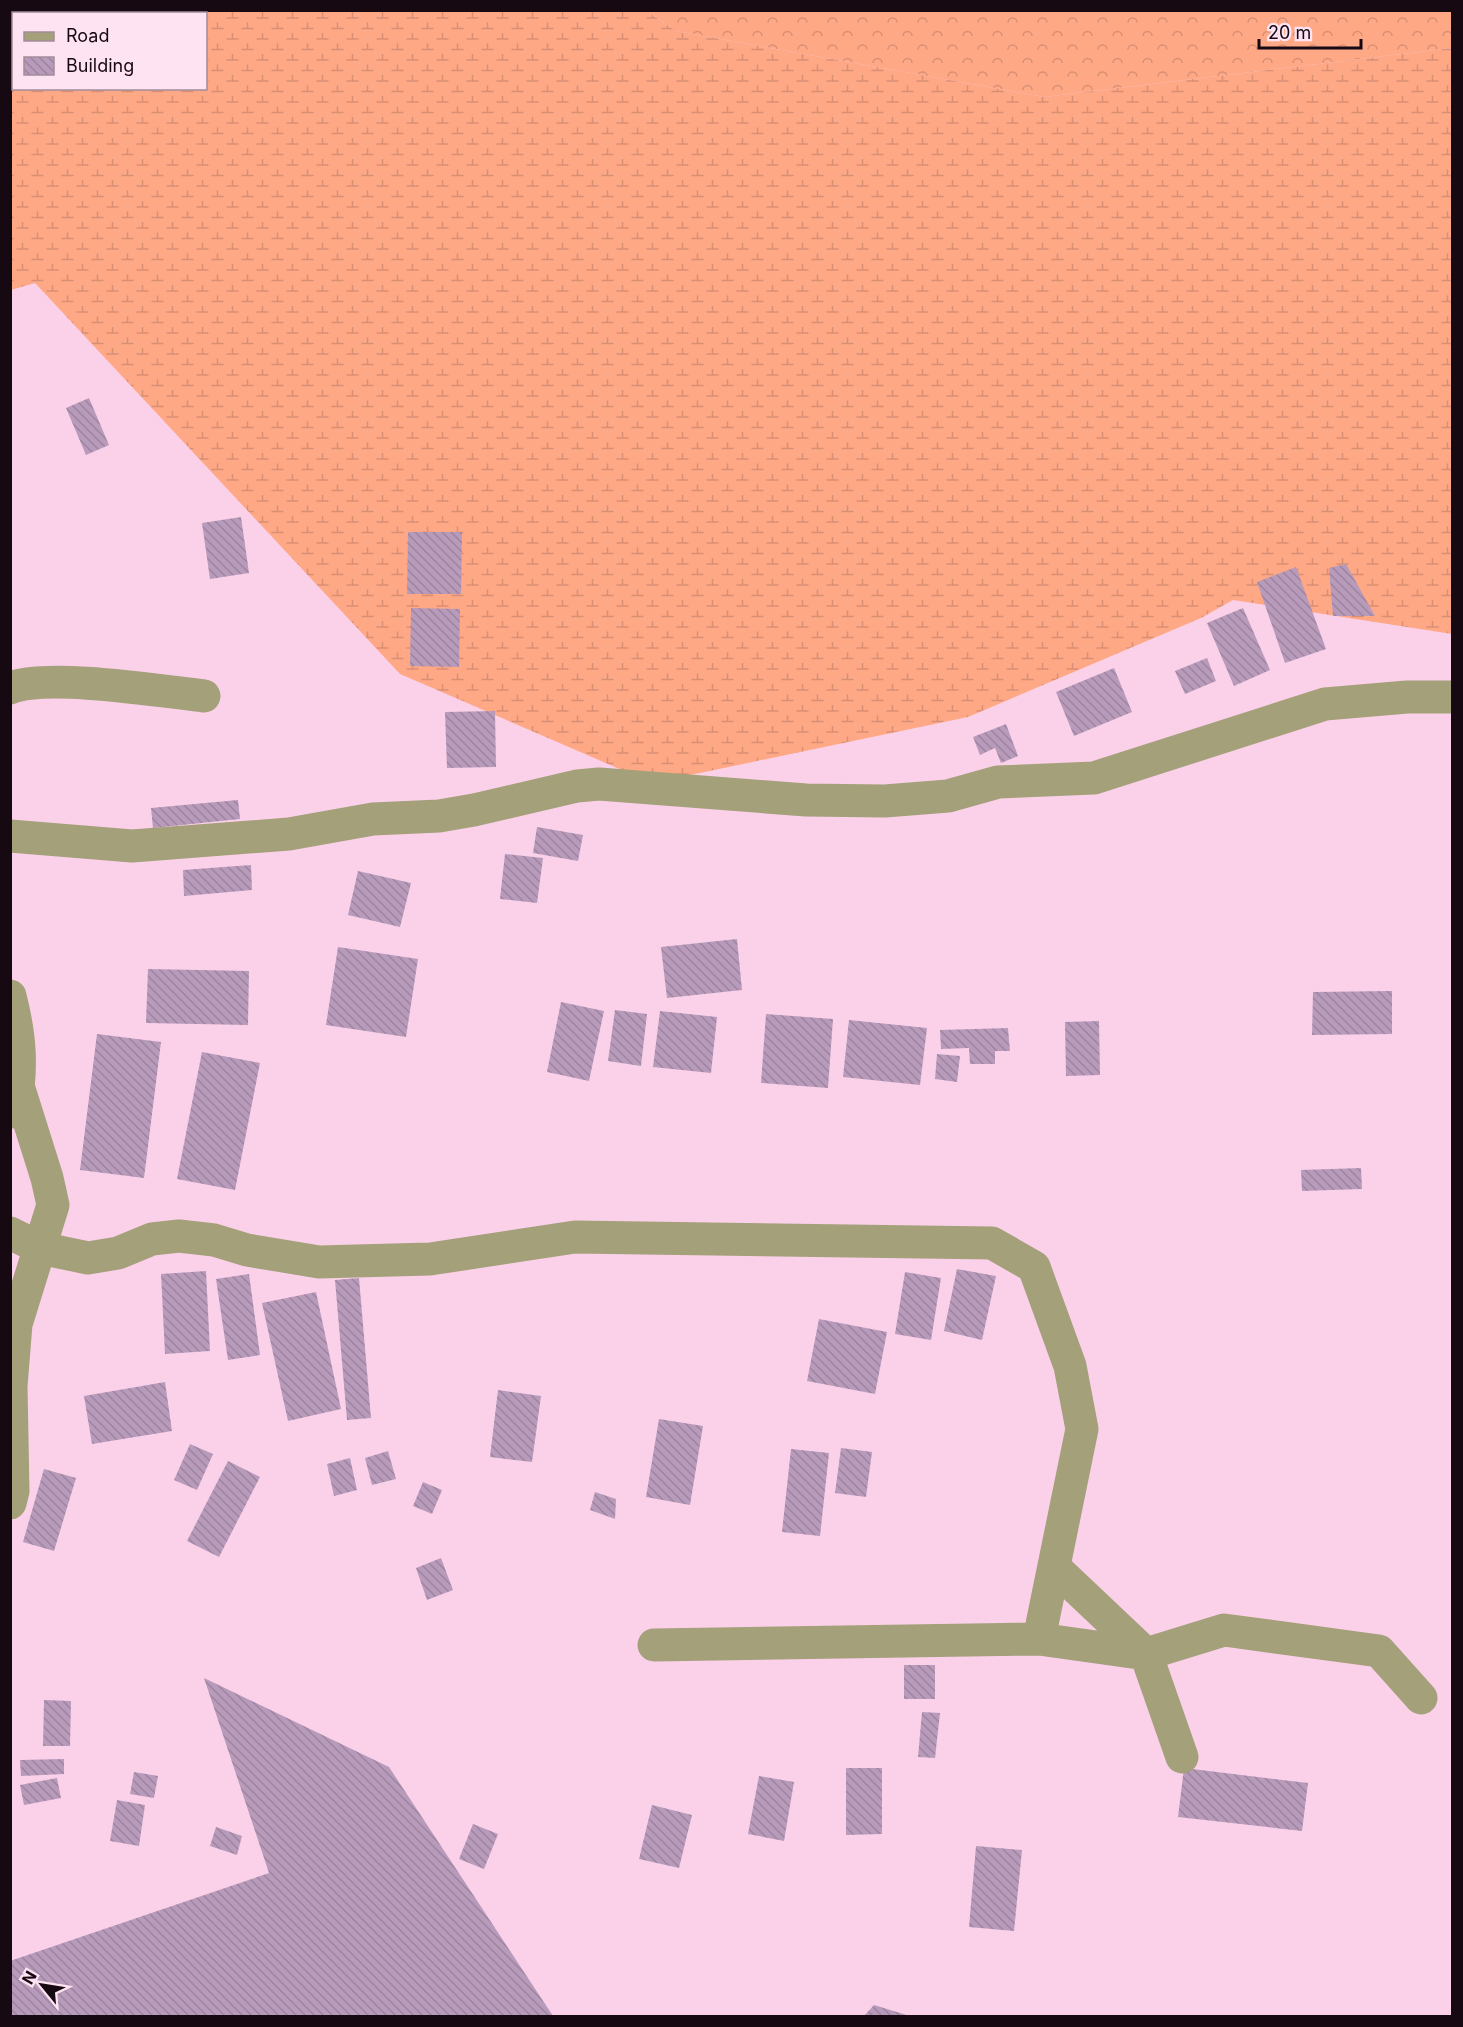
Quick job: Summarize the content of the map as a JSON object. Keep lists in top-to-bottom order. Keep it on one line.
{"legend":["Road","Building"],"scale_bar":"20 m","north":"top left"}
